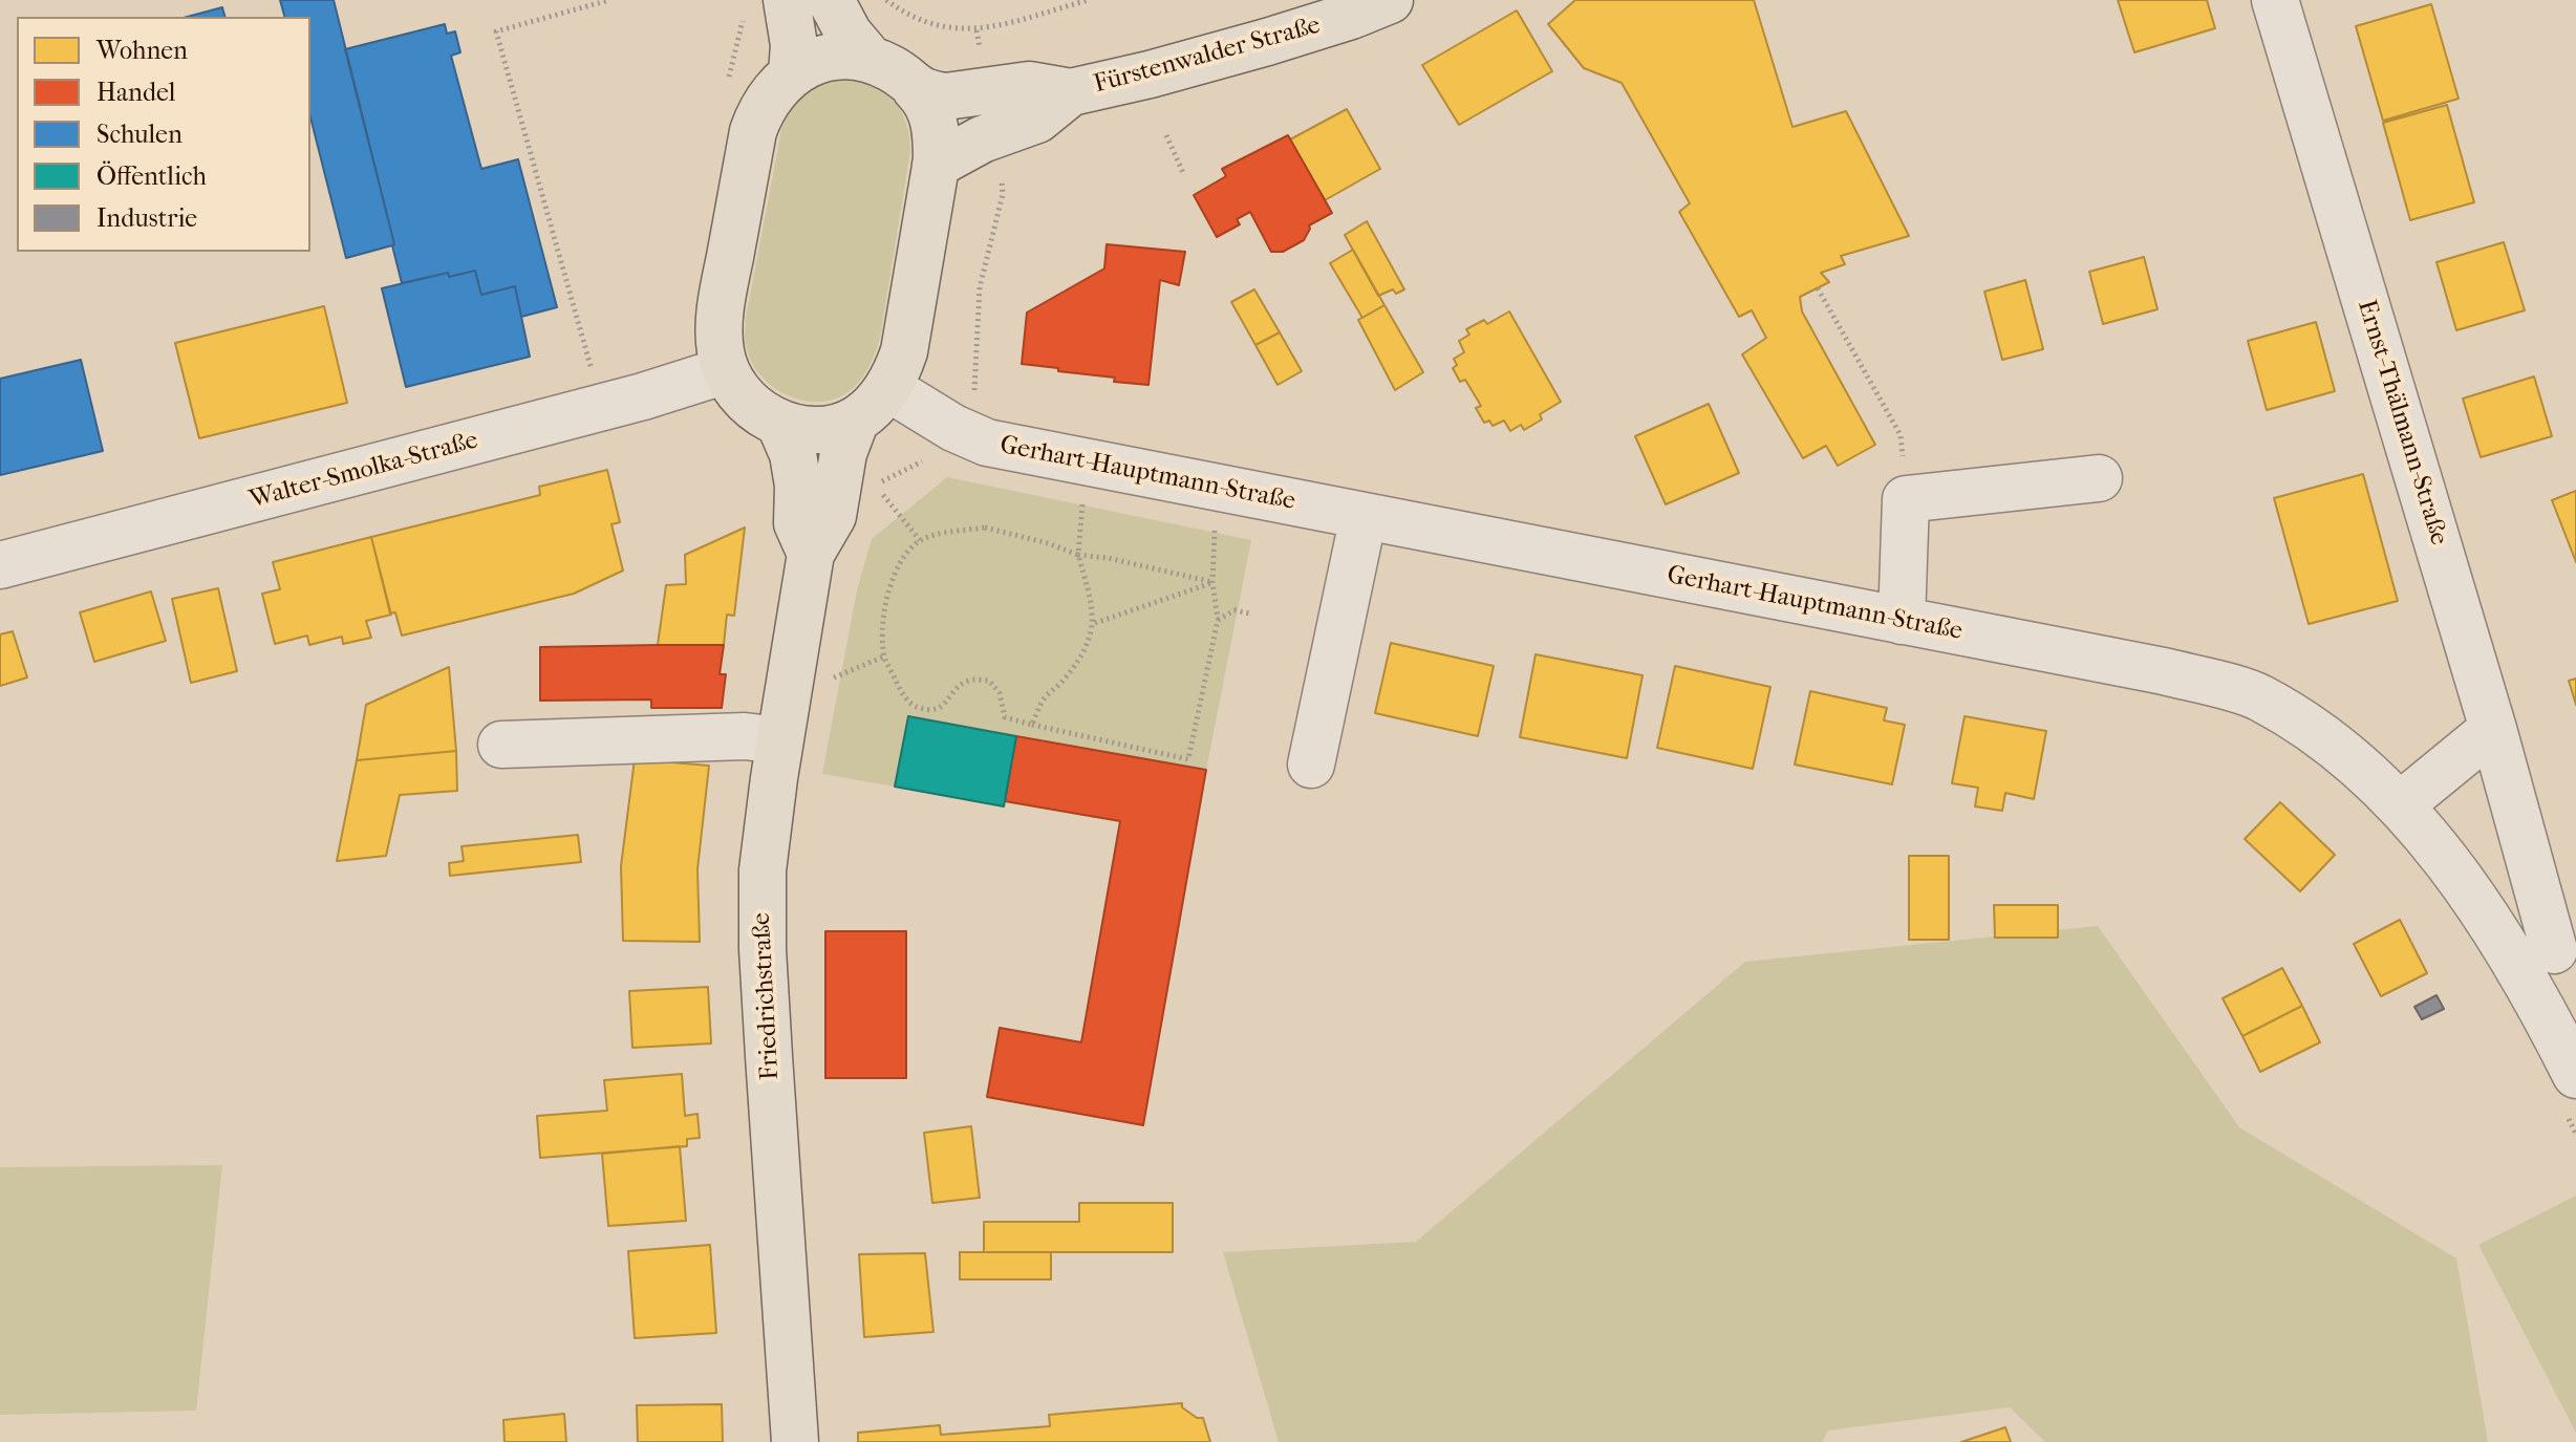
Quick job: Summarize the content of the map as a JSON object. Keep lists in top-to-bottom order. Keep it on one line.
{"streets":{"main road":["Fürstenwalder Straße","Friedrichstraße"],"street":["Ernst-Thälmann-Straße","Walter-Smolka-Straße","Gerhart-Hauptmann-Straße"]},"legend":["Wohnen","Handel","Schulen","Öffentlich","Industrie"]}
